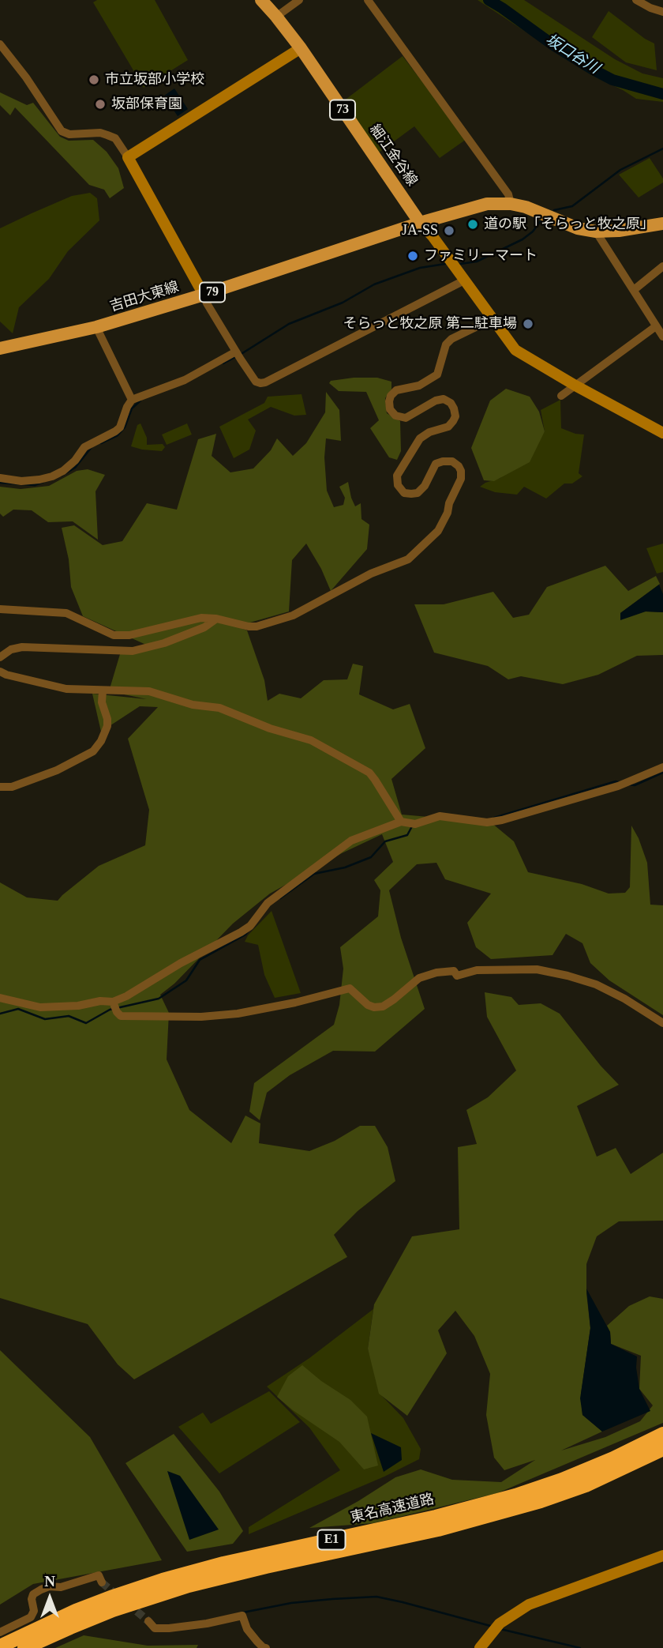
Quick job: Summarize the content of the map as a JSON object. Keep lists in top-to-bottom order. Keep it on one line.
{"streets":{"highway":["東名高速道路","E1"],"main road":["73","細江金谷線","79","吉田大東線"]},"crossings":[["細江金谷線","吉田大東線"]],"water":["坂口谷川"],"places":["市立坂部小学校","坂部保育園","道の駅「そらっと牧之原」","JA-SS","ファミリーマート","そらっと牧之原 第二駐車場"],"north":"top"}
